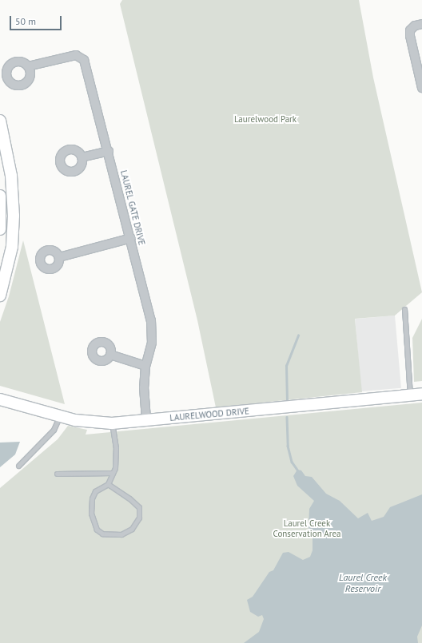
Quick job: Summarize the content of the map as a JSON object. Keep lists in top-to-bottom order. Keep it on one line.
{"streets":{"street":["LAUREL GATE DRIVE","LAURELWOOD DRIVE"]},"crossings":[["LAUREL GATE DRIVE","LAURELWOOD DRIVE"]],"water":["Laurel Creek Reservoir"],"parks":["Laurelwood Park","Laurel Creek Conservation Area"],"scale_bar":"50 m"}
